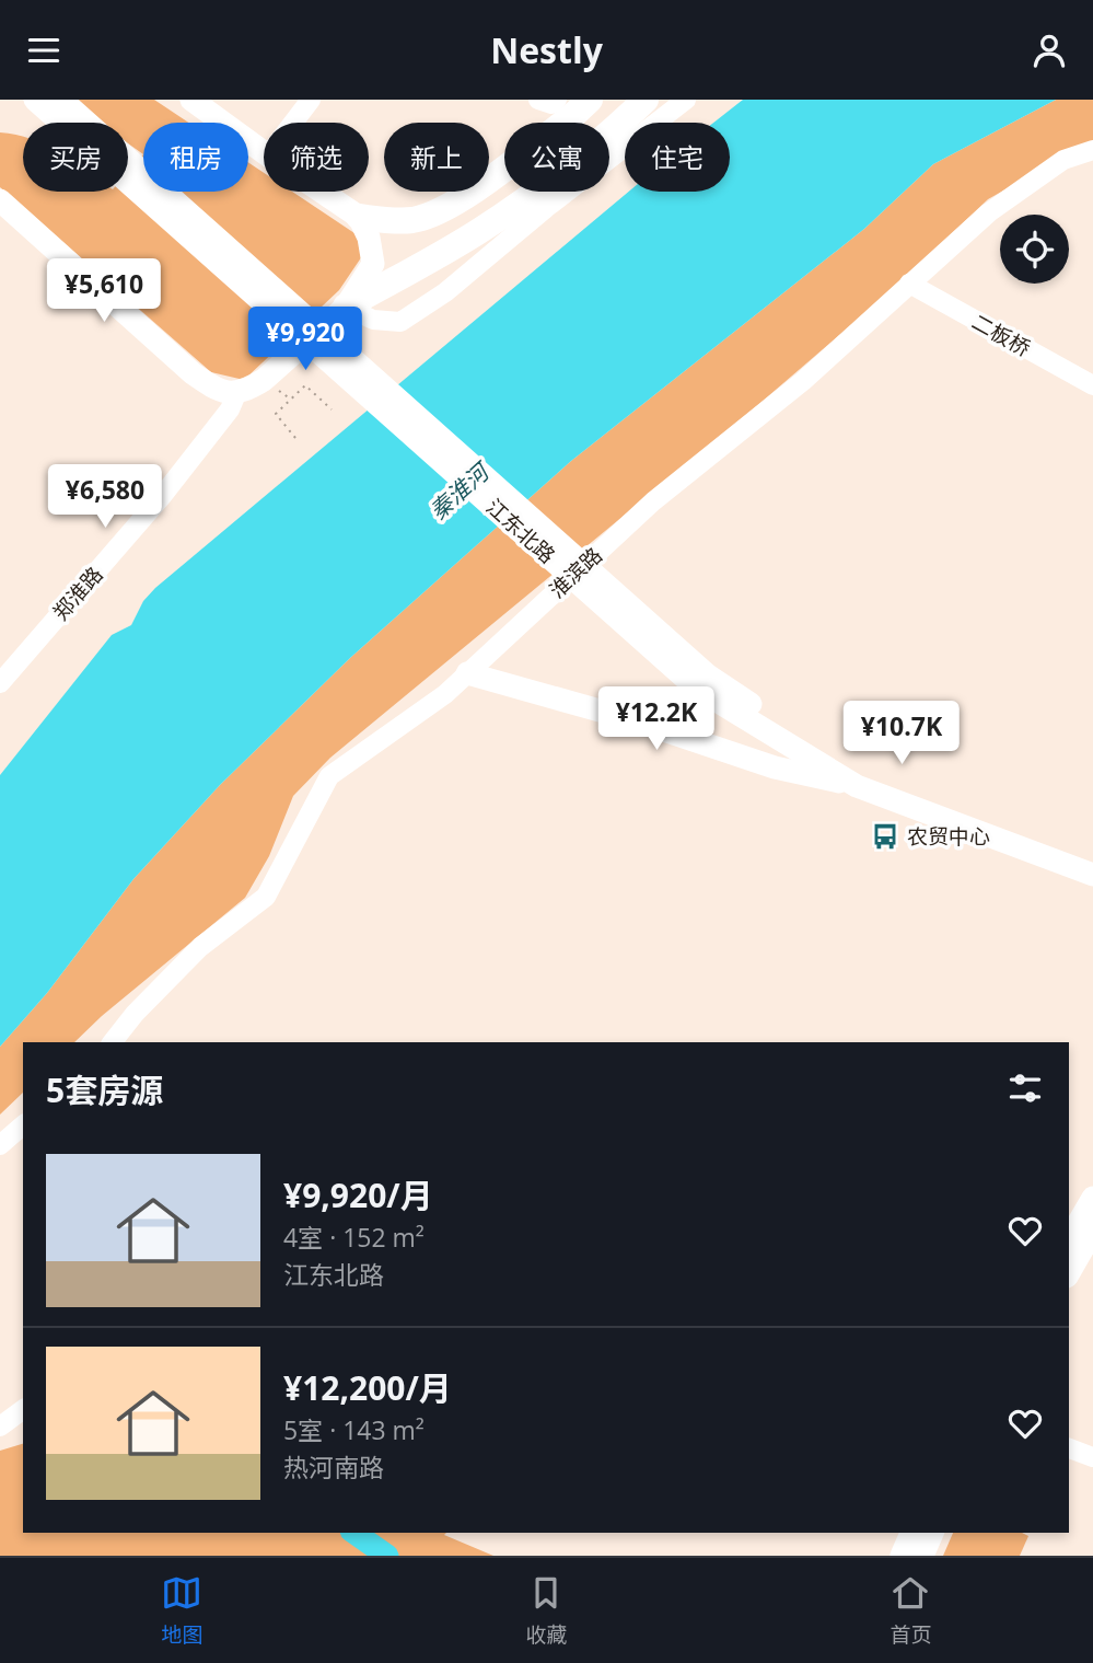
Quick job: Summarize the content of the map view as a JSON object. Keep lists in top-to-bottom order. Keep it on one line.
{"streets":{"main road":["江东北路"],"street":["二板桥","淮滨路","郑淮路"]},"crossings":[["二板桥","淮滨路"]],"water":["秦淮河"],"places":{"bus stop":["农贸中心"]},"page":{"header":"Nestly","chip":["买房","租房","筛选","新上","公寓","住宅"],"price":["¥5,610","¥9,920","¥6,580","¥12.2K","¥10.7K"],"heading":"5套房源","list":[{"name":"¥9,920/月","note":"4室 · 152 m² · 江东北路"},{"name":"¥12,200/月","note":"5室 · 143 m² · 热河南路"}],"tabs":["地图","收藏","首页"]}}
